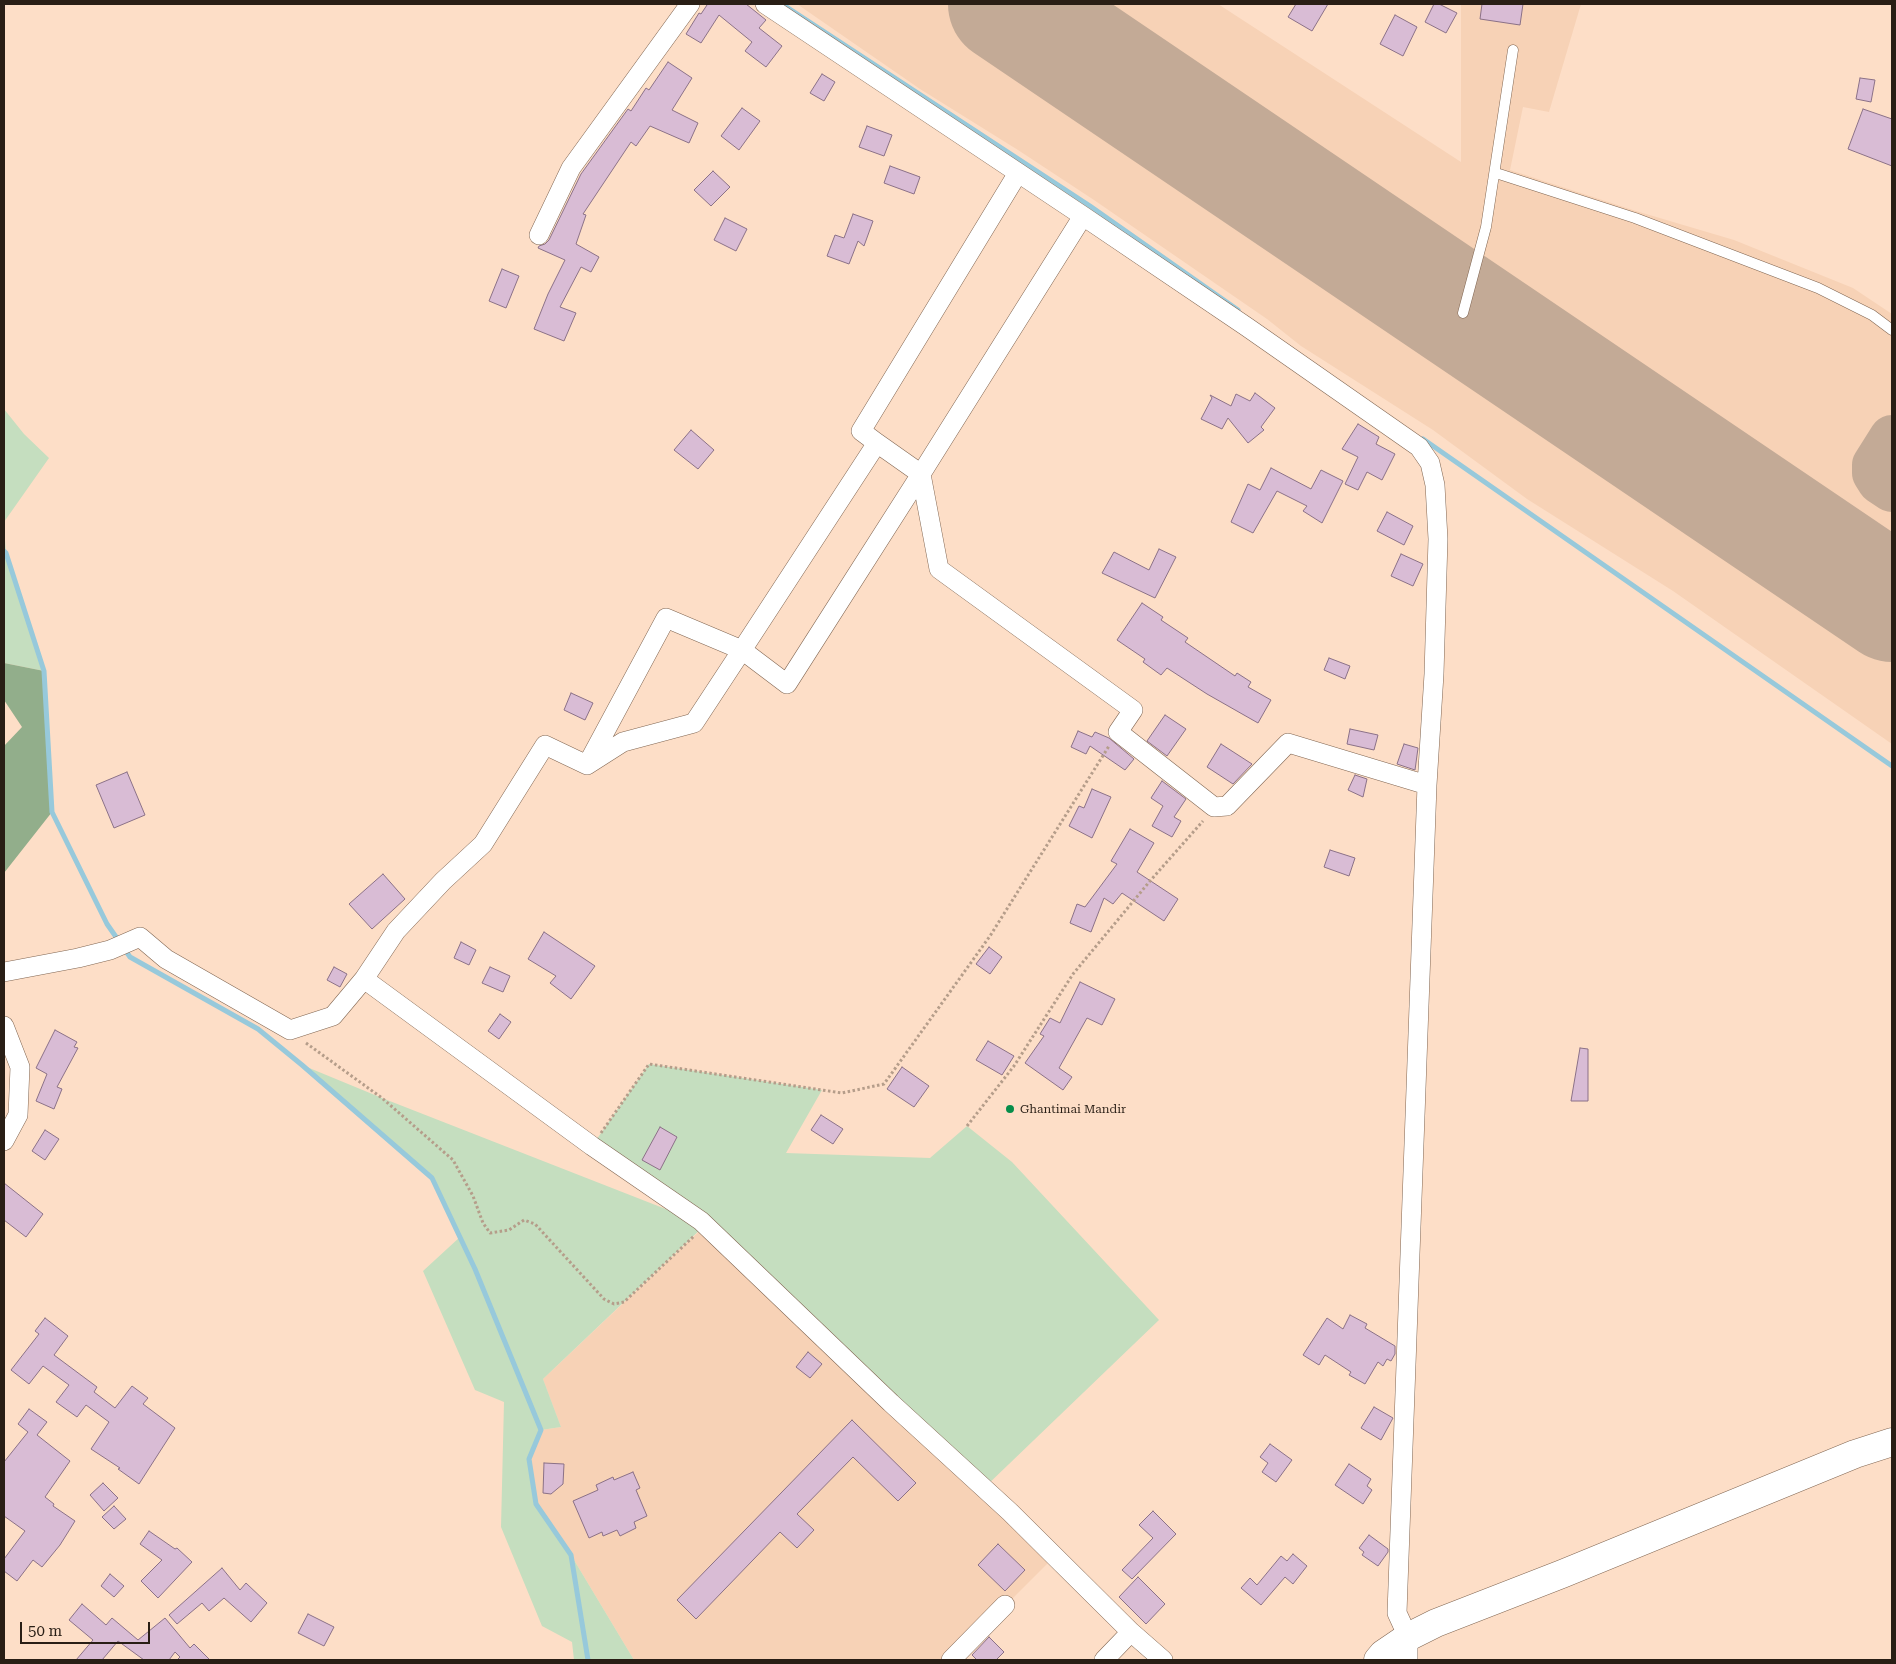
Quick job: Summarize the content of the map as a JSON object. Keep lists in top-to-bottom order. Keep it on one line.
{"places":["Ghantimai Mandir"],"scale_bar":"50 m"}
